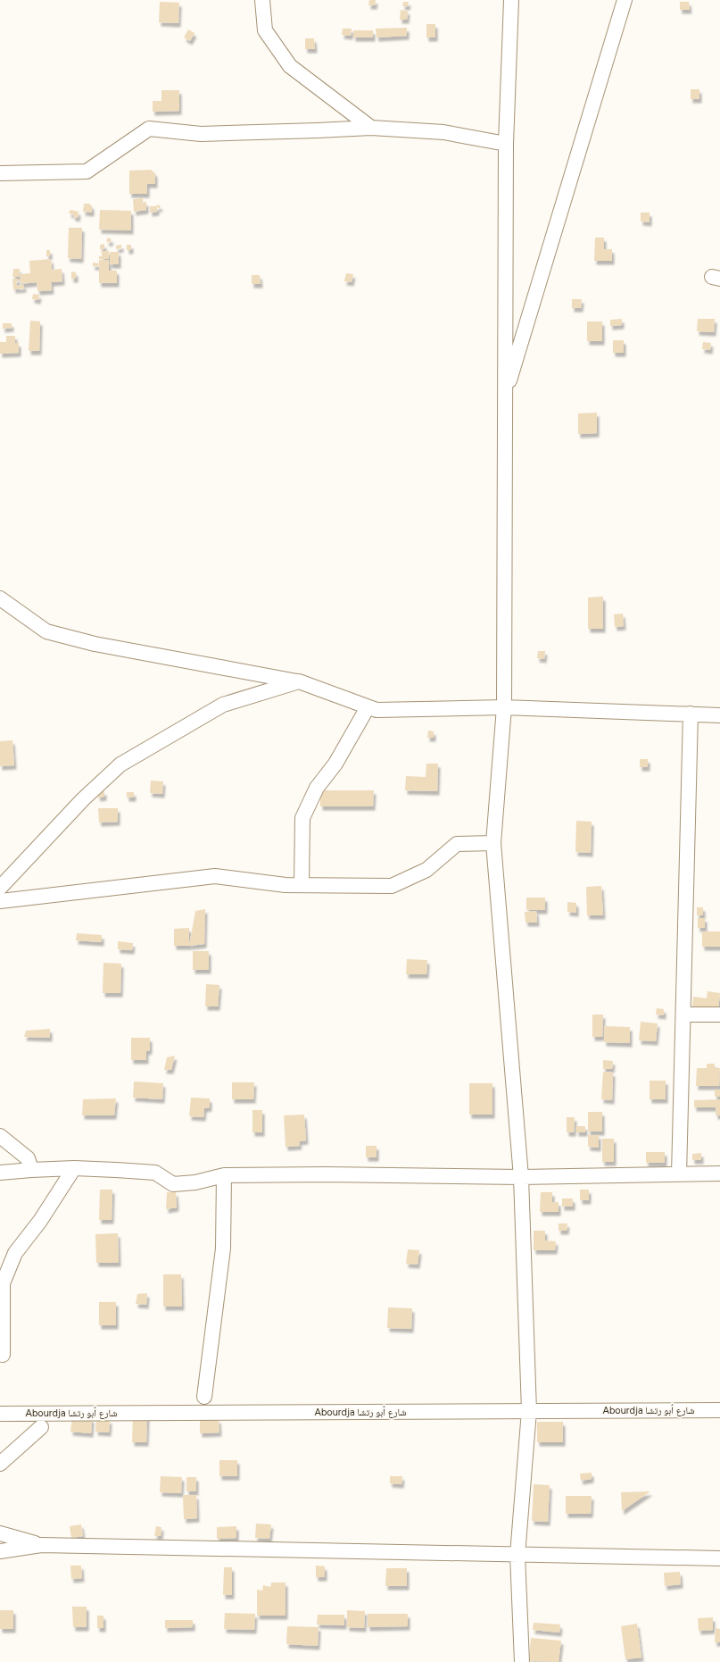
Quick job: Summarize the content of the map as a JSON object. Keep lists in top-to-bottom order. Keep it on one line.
{"streets":{"street":["Abourdja شارع أبو رتشا"]}}
